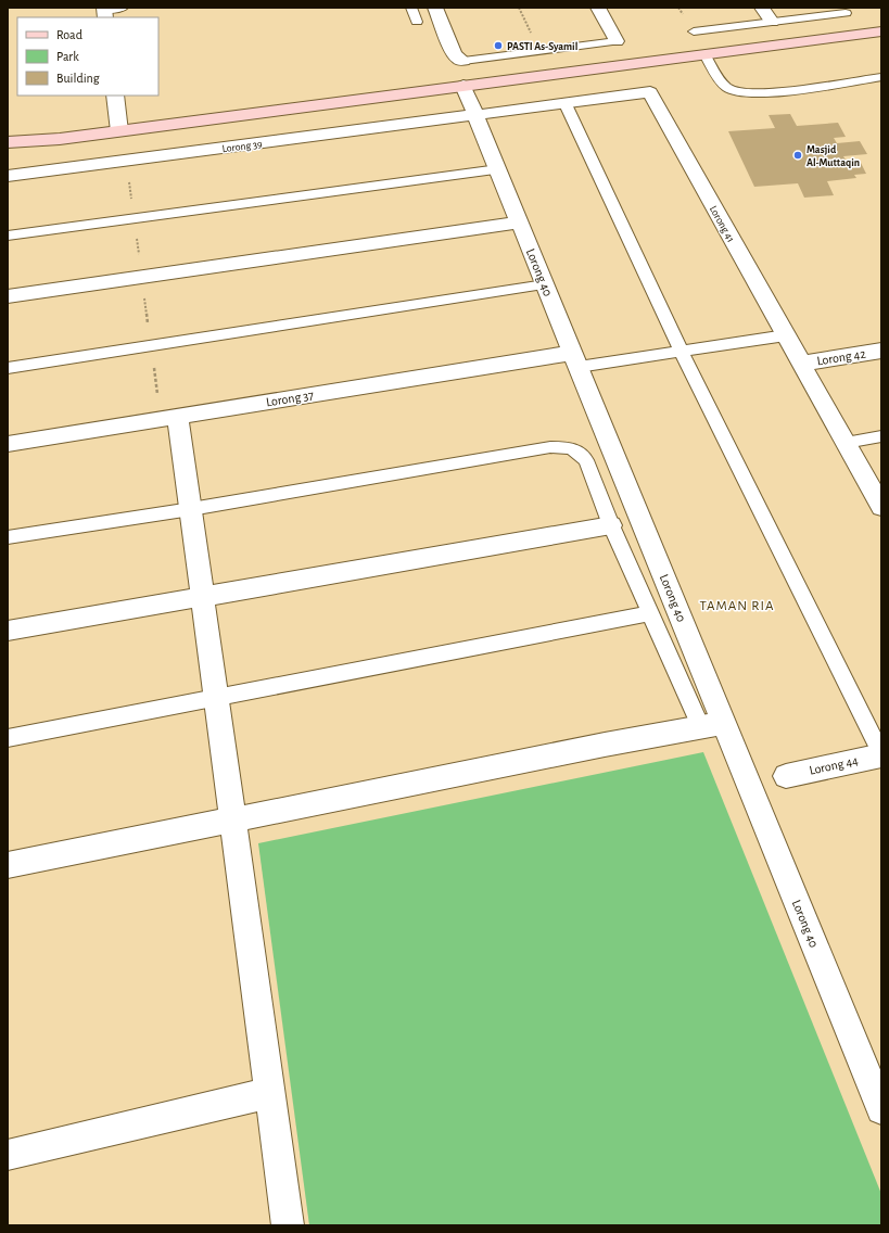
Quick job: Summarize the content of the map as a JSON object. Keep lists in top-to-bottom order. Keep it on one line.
{"streets":{"street":["Lorong 39","Lorong 41","Lorong 40","Lorong 42","Lorong 37","Lorong 44"]},"crossings":[["Lorong 39","Lorong 41"],["Lorong 39","Lorong 40"],["Lorong 41","Lorong 40"],["Lorong 41","Lorong 42"],["Lorong 40","Lorong 37"]],"districts":["TAMAN RIA"],"places":["PASTI As-Syamil","Masjid Al-Muttaqin"],"legend":["Road","Park","Building"]}
